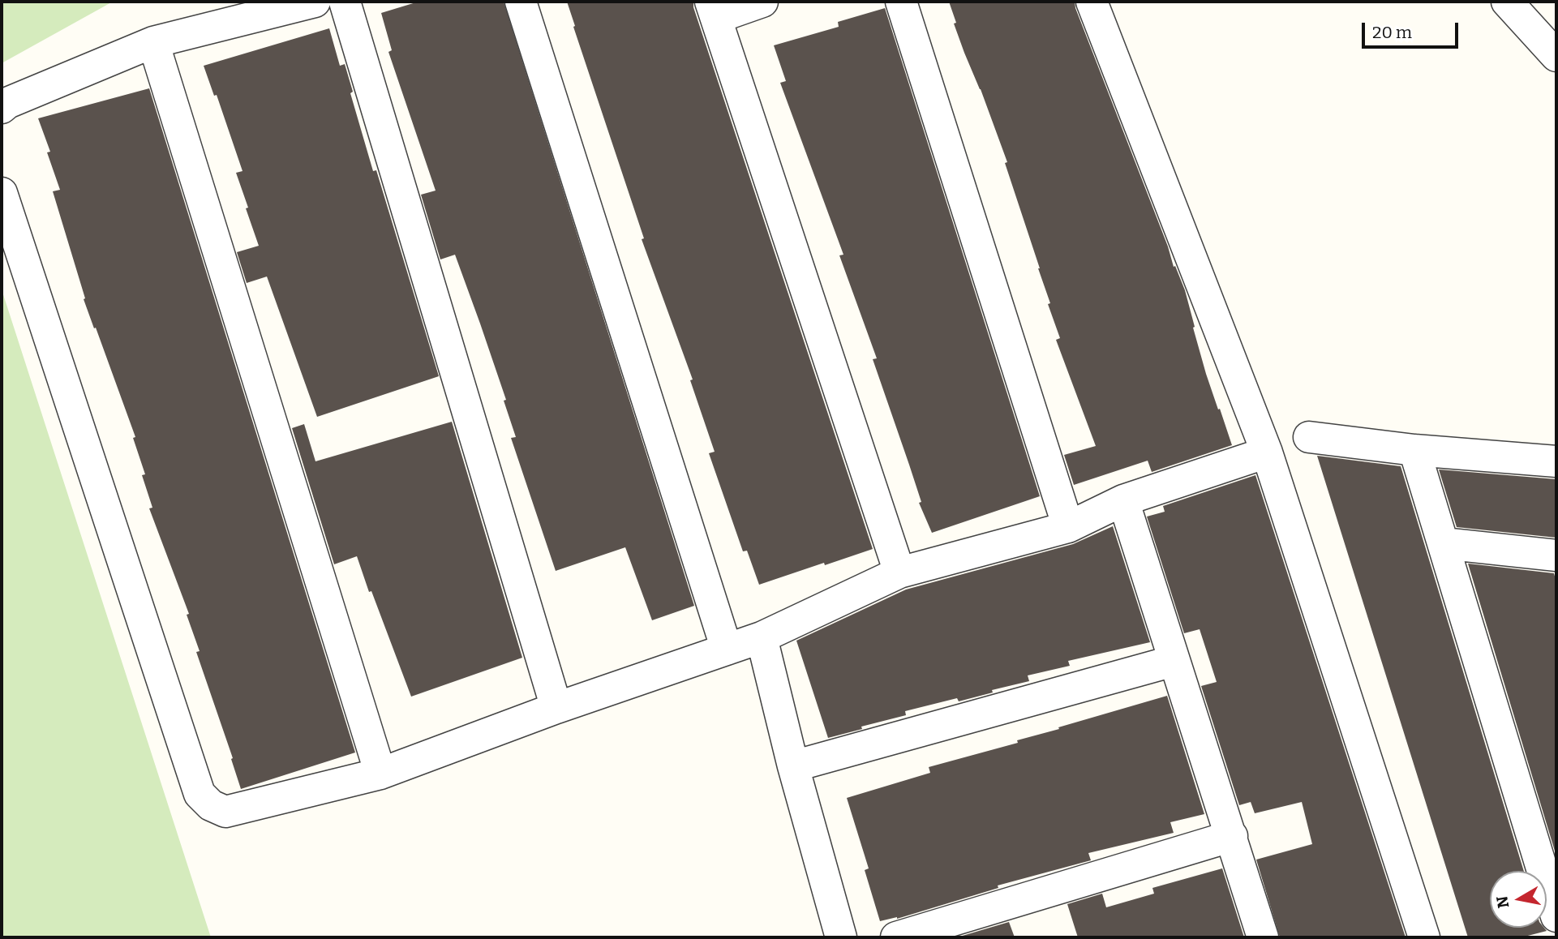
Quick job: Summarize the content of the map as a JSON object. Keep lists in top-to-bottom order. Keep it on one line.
{"scale_bar":"20 m","north":"left"}
